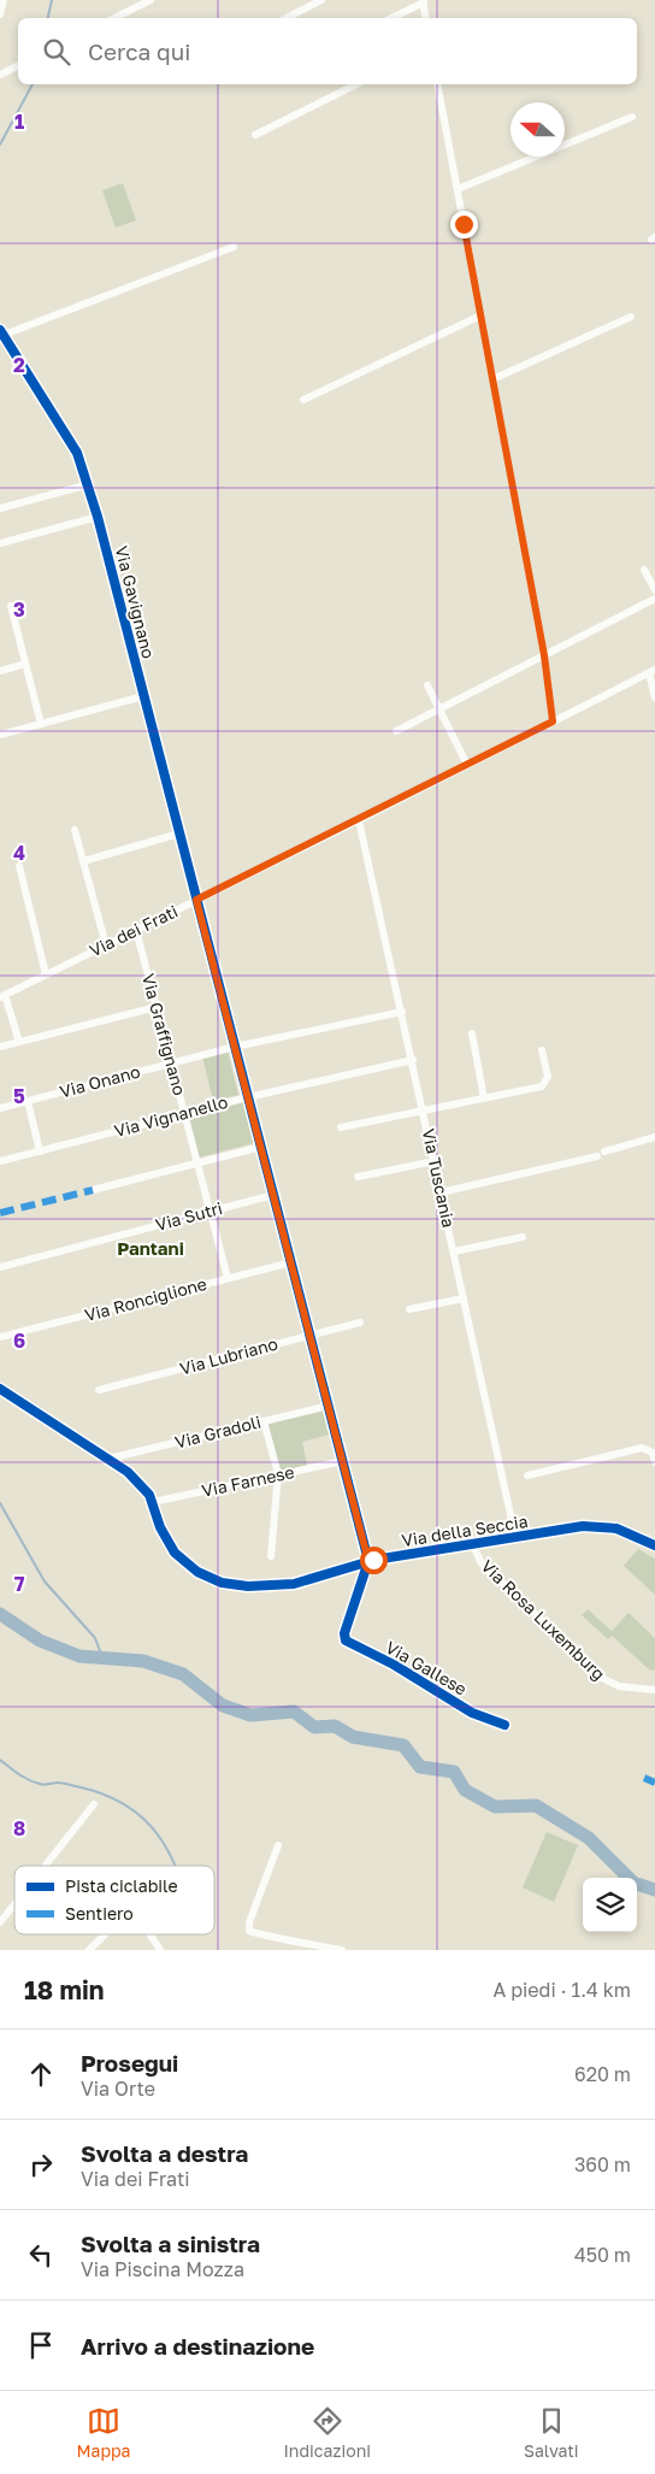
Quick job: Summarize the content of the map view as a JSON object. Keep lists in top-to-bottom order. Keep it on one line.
{"streets":{"street":["Via Gavignano","Via dei Frati","Via Graffignano","Via Onano","Via Vignanello","Via Tuscania","Via Sutri","Via Ronciglione","Via Lubriano","Via Gradoli","Via Farnese","Via della Seccia","Via Rosa Luxemburg","Via Gallese"]},"crossings":[["Via Gavignano","Via dei Frati"],["Via Gavignano","Via Onano"],["Via Gavignano","Via Vignanello"],["Via Gavignano","Via Sutri"],["Via Gavignano","Via Ronciglione"],["Via Gavignano","Via Lubriano"],["Via Gavignano","Via Gradoli"],["Via Gavignano","Via Farnese"],["Via Gavignano","Via della Seccia"],["Via Gavignano","Via Gallese"],["Via dei Frati","Via Graffignano"],["Via dei Frati","Via Tuscania"],["Via Graffignano","Via Onano"],["Via Graffignano","Via Vignanello"],["Via Graffignano","Via Sutri"],["Via Graffignano","Via Ronciglione"],["Via Onano","Via Tuscania"],["Via Vignanello","Via Tuscania"],["Via Tuscania","Via della Seccia"],["Via Gradoli","Via della Seccia"],["Via Farnese","Via della Seccia"],["Via della Seccia","Via Rosa Luxemburg"],["Via della Seccia","Via Gallese"]],"districts":["Pantani"],"legend":["Pista ciclabile","Sentiero"],"north":"left","page":{"search":"Cerca qui","heading":["18 min","A piedi · 1.4 km"],"list":[["Prosegui","Via Orte","620 m"],["Svolta a destra","Via dei Frati","360 m"],["Svolta a sinistra","Via Piscina Mozza","450 m"],"Arrivo a destinazione"],"nav":["Mappa","Indicazioni","Salvati"]},"grid":{"rows":["1","2","3","4","5","6","7","8"]}}
